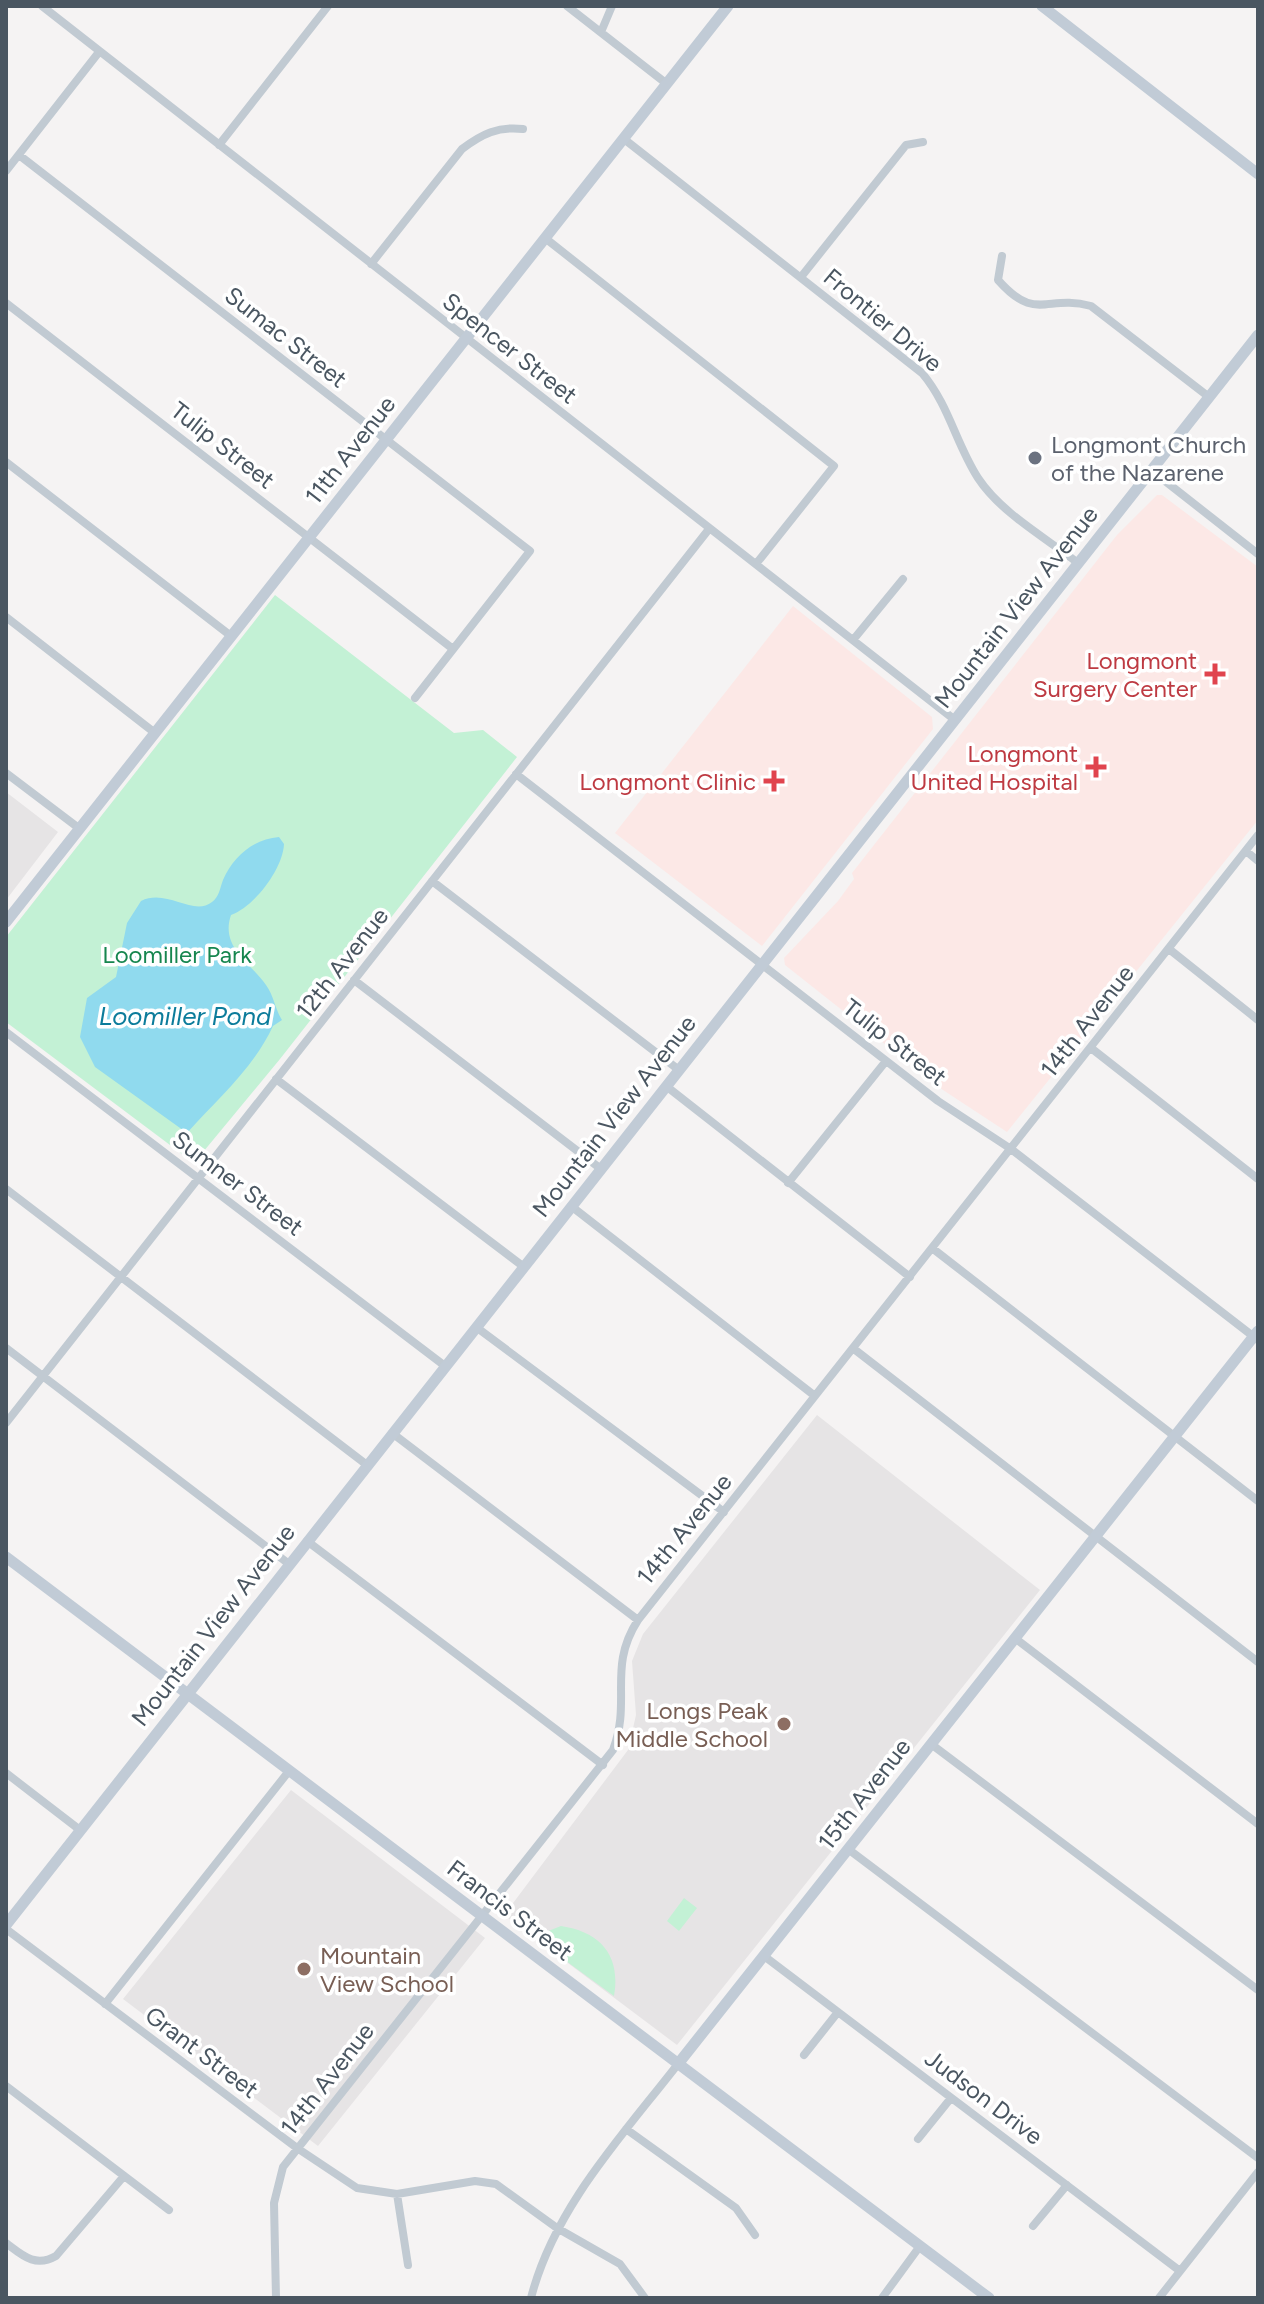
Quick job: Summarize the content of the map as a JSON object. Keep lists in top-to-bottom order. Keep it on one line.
{"streets":{"street":["Frontier Drive","Sumac Street","Spencer Street","Tulip Street","11th Avenue","Mountain View Avenue","12th Avenue","14th Avenue","Sumner Street","15th Avenue","Francis Street","Grant Street","Judson Drive"]},"crossings":[["Frontier Drive","11th Avenue"],["Frontier Drive","Mountain View Avenue"],["Sumac Street","Tulip Street"],["Sumac Street","11th Avenue"],["Spencer Street","11th Avenue"],["Spencer Street","Mountain View Avenue"],["Spencer Street","12th Avenue"],["Tulip Street","11th Avenue"],["Tulip Street","Mountain View Avenue"],["Tulip Street","12th Avenue"],["Tulip Street","14th Avenue"],["Tulip Street","15th Avenue"],["Mountain View Avenue","Sumner Street"],["Mountain View Avenue","Francis Street"],["Mountain View Avenue","Grant Street"],["12th Avenue","Sumner Street"],["14th Avenue","Francis Street"],["14th Avenue","Grant Street"],["15th Avenue","Francis Street"],["15th Avenue","Grant Street"],["15th Avenue","Judson Drive"]],"water":["Loomiller Pond"],"parks":["Loomiller Park"],"places":{"other":["Longmont Church of the Nazarene","Longs Peak Middle School","Mountain View School"],"health":["Longmont Surgery Center","Longmont United Hospital","Longmont Clinic"]}}
